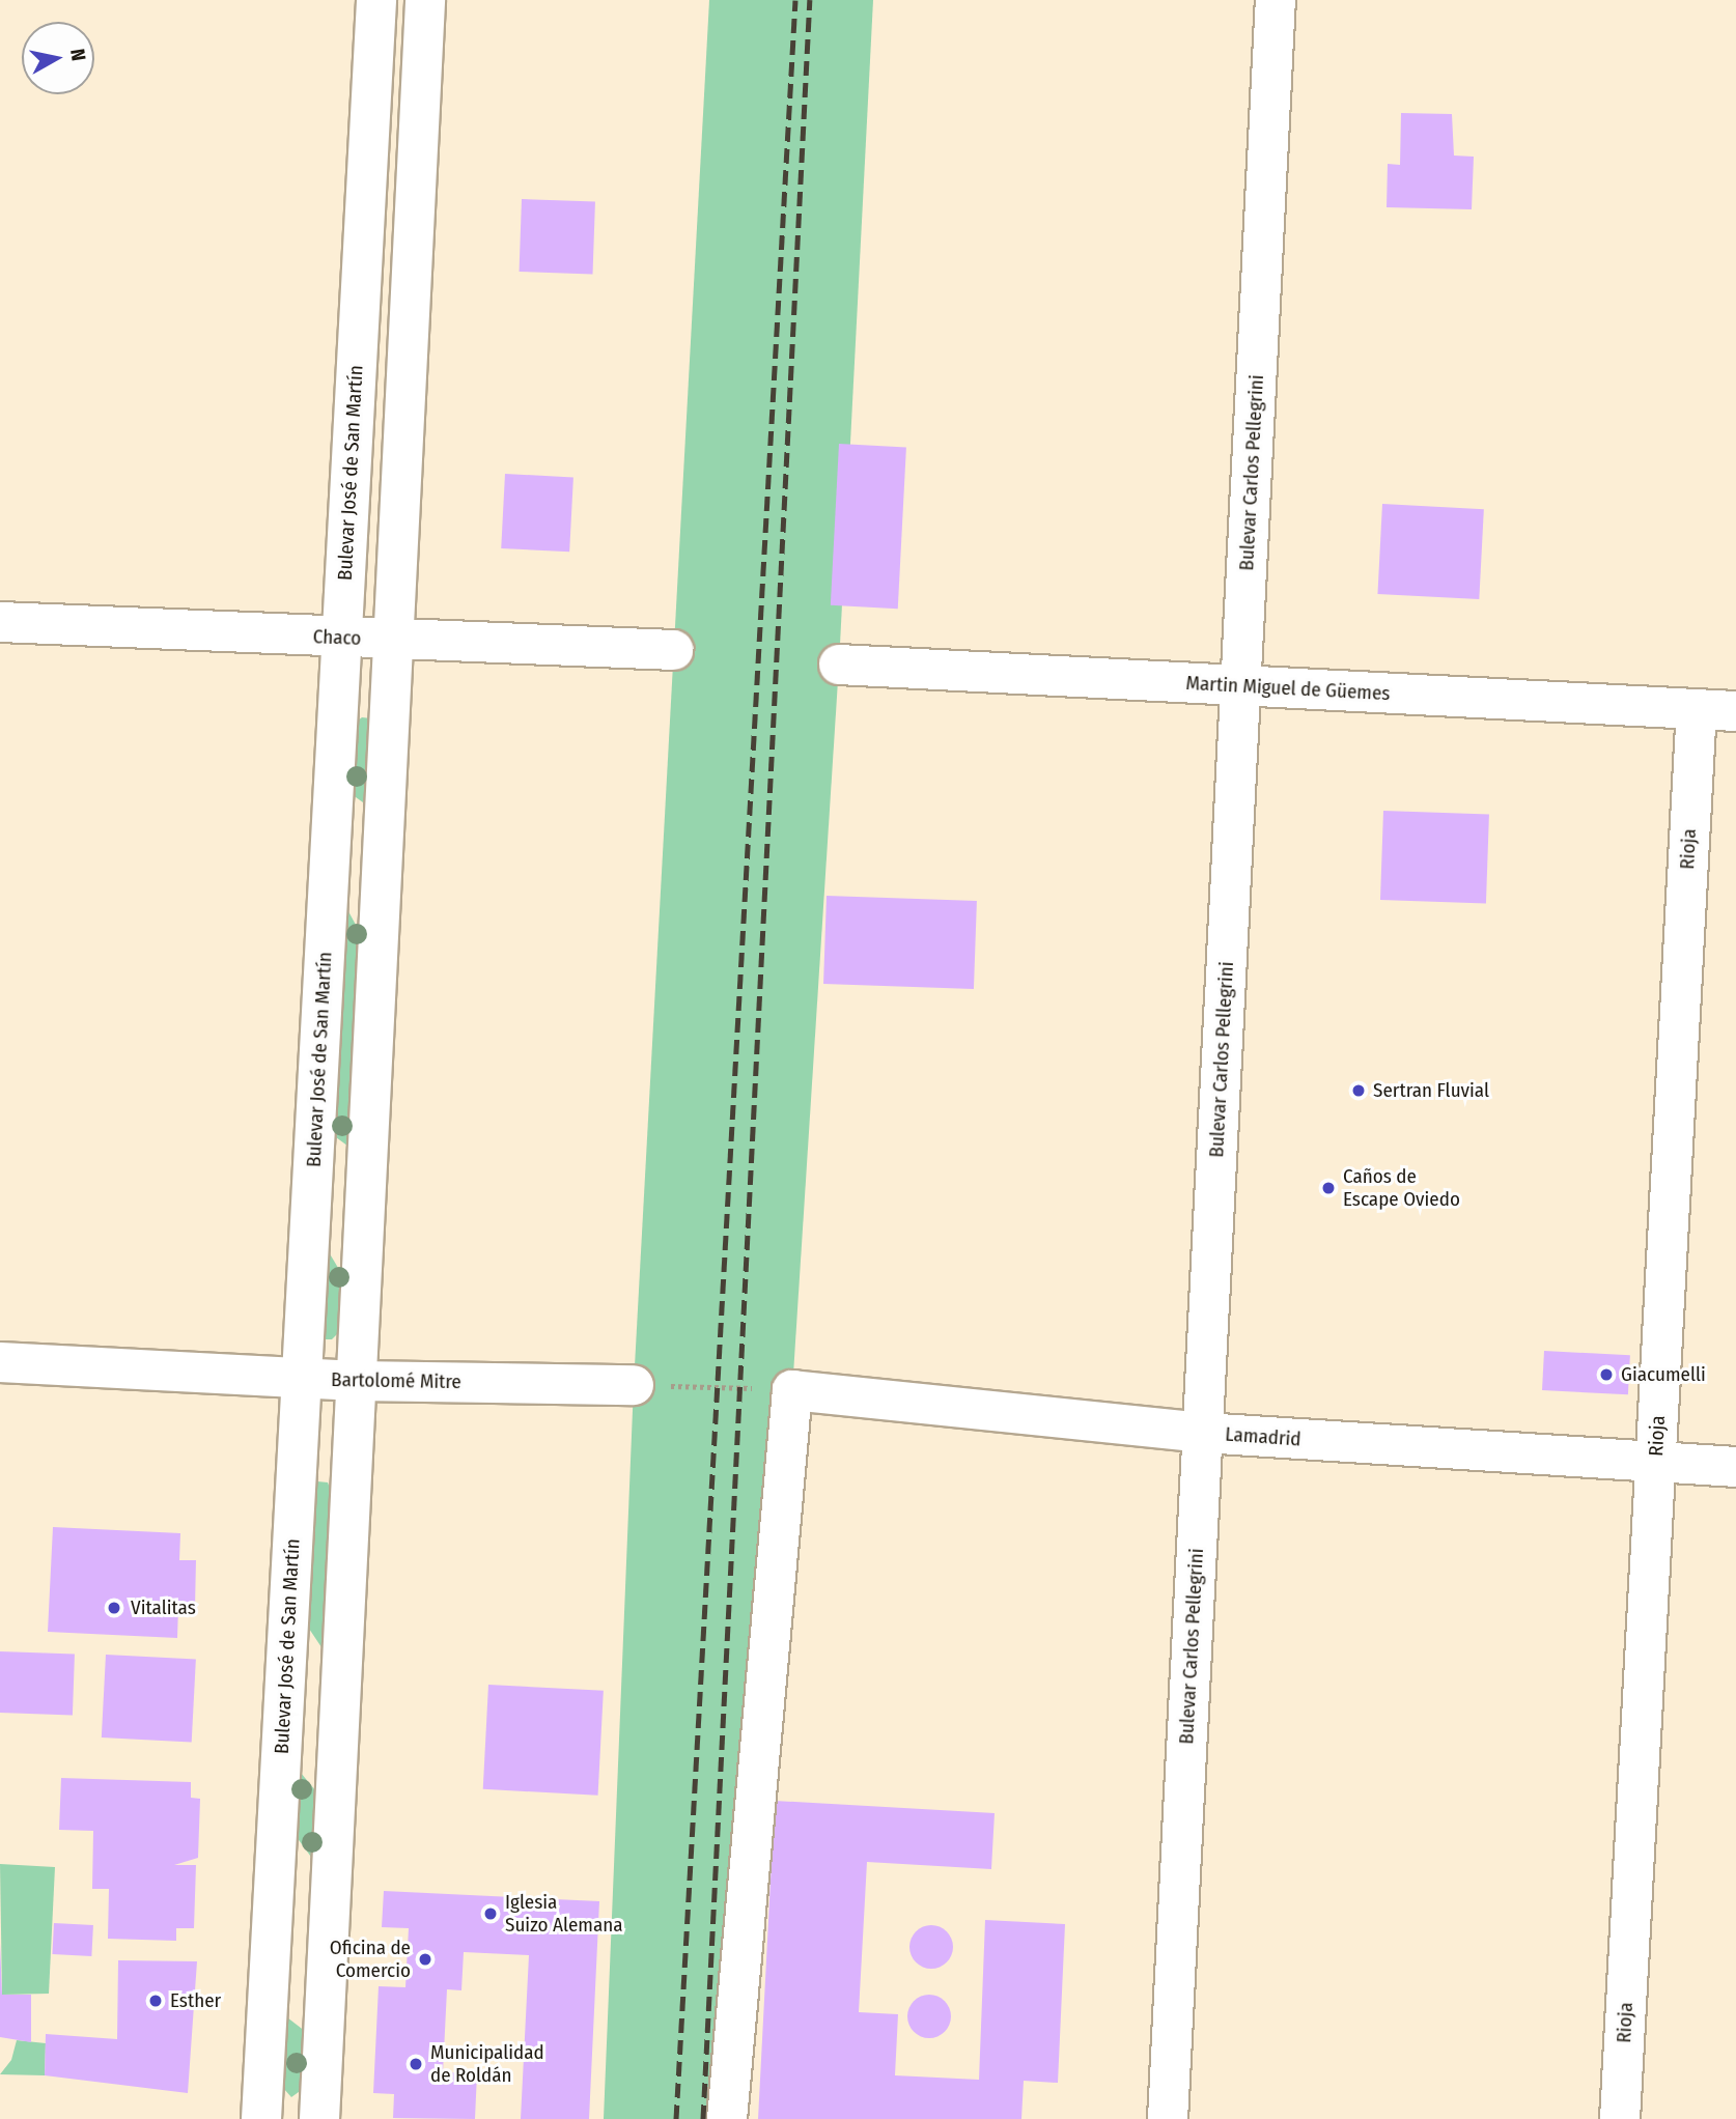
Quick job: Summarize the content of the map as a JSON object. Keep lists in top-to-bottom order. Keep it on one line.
{"streets":{"street":["Bulevar José de San Martín","Bulevar Carlos Pellegrini","Chaco","Martin Miguel de Güemes","Rioja","Bartolomé Mitre","Lamadrid"]},"crossings":[["Bulevar José de San Martín","Chaco"],["Bulevar José de San Martín","Bartolomé Mitre"],["Bulevar Carlos Pellegrini","Martin Miguel de Güemes"],["Bulevar Carlos Pellegrini","Lamadrid"],["Martin Miguel de Güemes","Rioja"],["Rioja","Lamadrid"]],"places":["Sertran Fluvial","Caños de Escape Oviedo","Giacumelli","Vitalitas","Iglesia Suizo Alemana","Oficina de Comercio","Esther","Municipalidad de Roldán"],"north":"right"}
